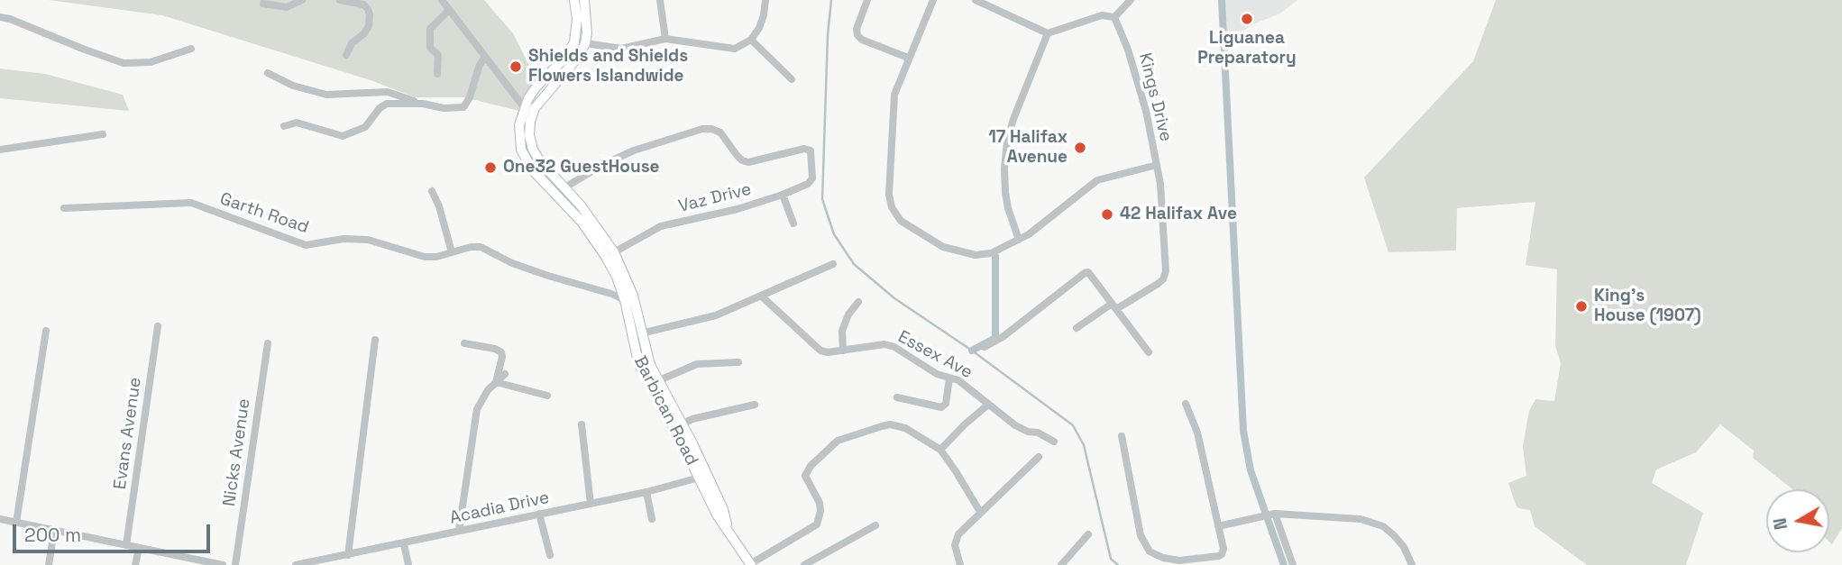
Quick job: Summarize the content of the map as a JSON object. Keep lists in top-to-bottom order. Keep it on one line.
{"streets":{"main road":["Barbican Road"],"street":["Kings Drive","Vaz Drive","Garth Road","Essex Ave","Evans Avenue","Nicks Avenue","Acadia Drive"]},"crossings":[["Vaz Drive","Barbican Road"],["Garth Road","Barbican Road"],["Barbican Road","Acadia Drive"]],"places":["Liguanea Preparatory","Shields and Shields Flowers Islandwide","17 Halifax Avenue","One32 GuestHouse","42 Halifax Ave","King's House (1907)"],"scale_bar":"200 m","north":"left"}
